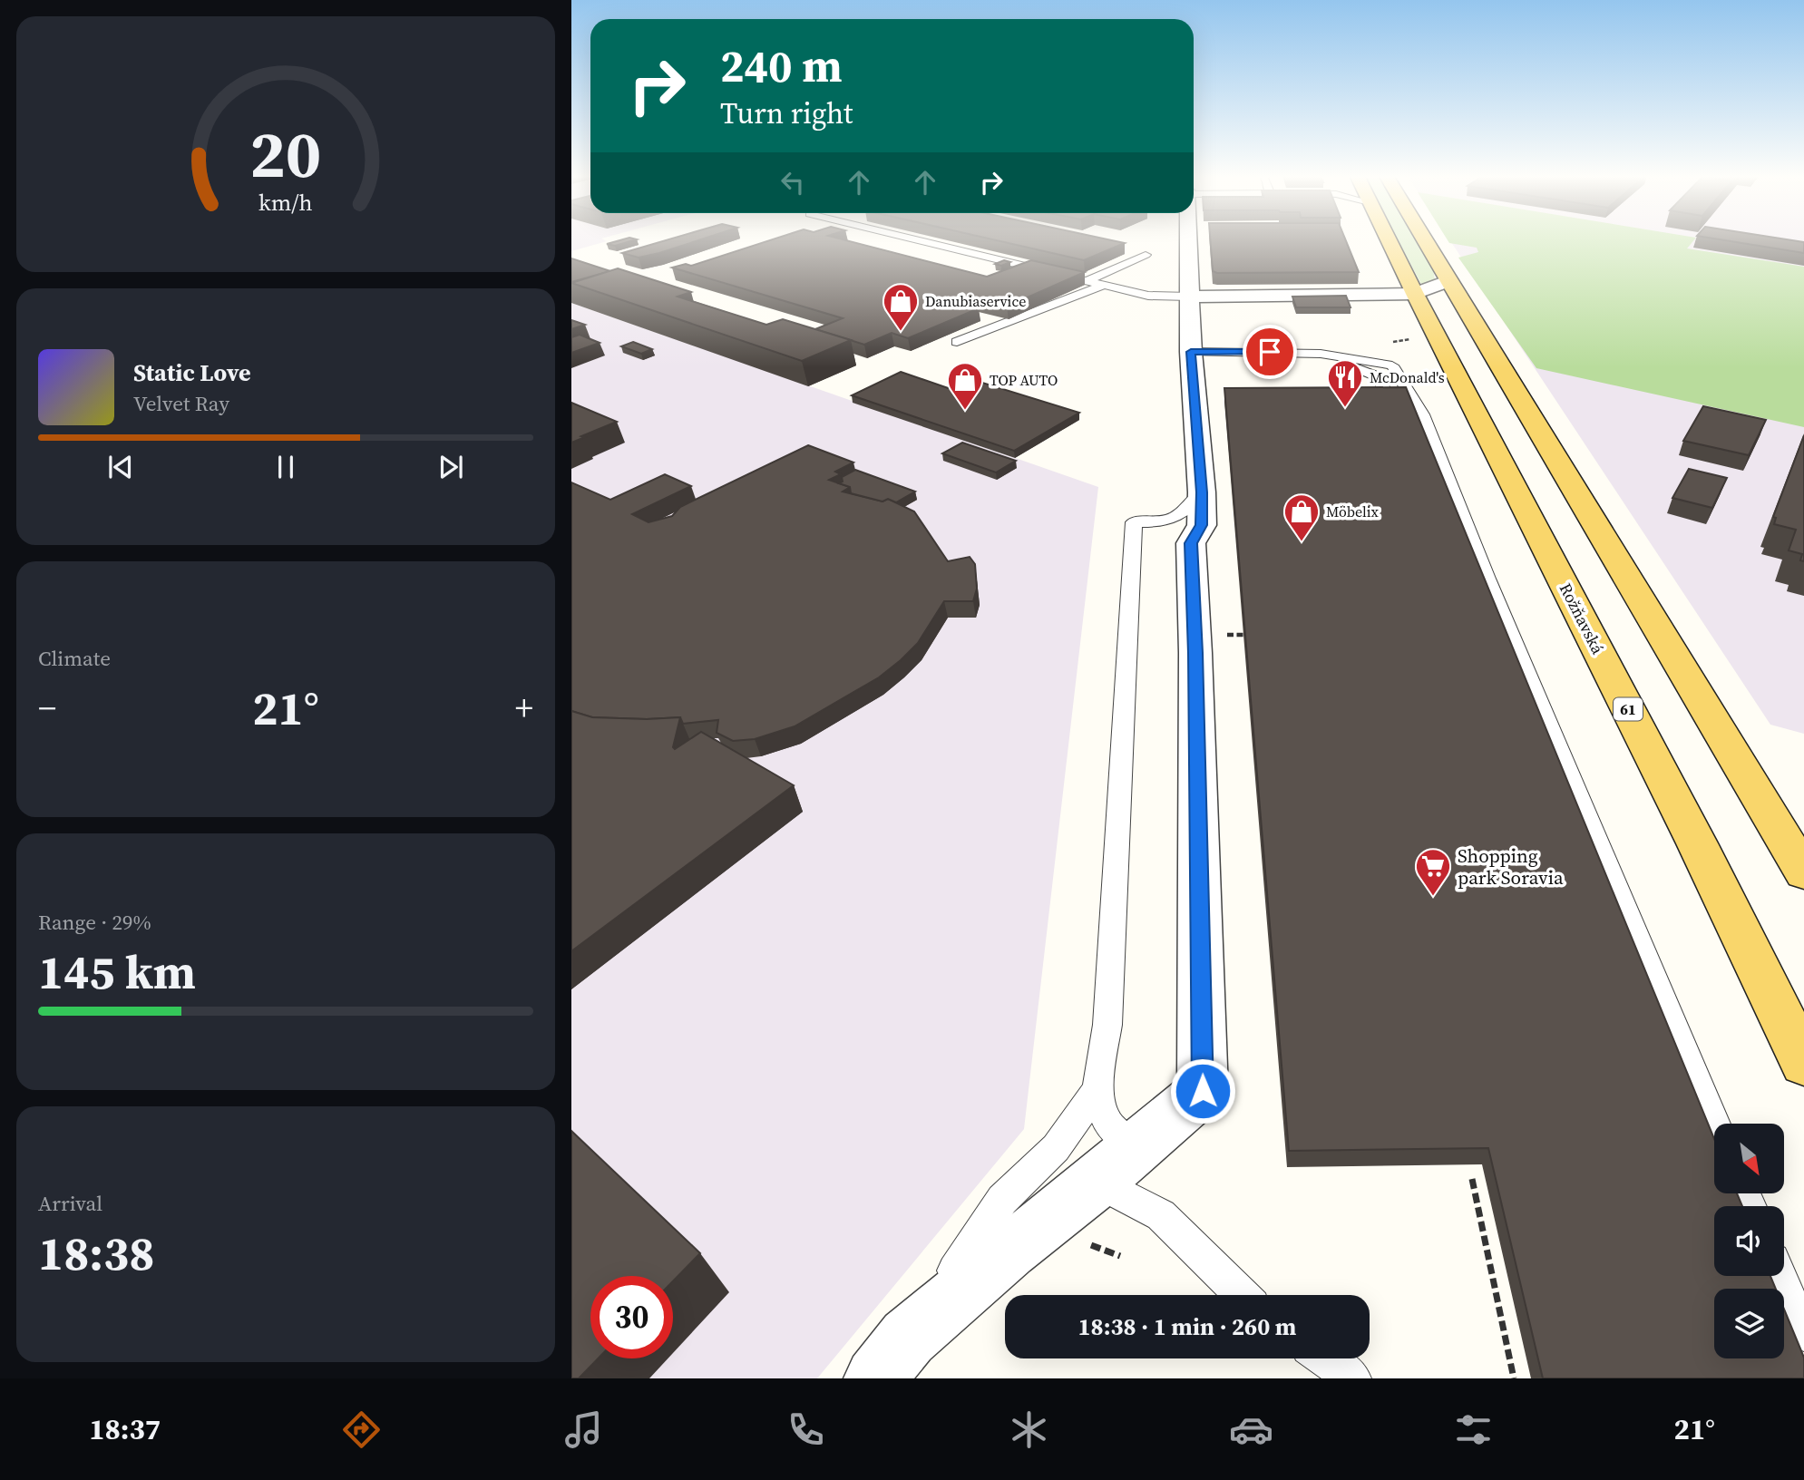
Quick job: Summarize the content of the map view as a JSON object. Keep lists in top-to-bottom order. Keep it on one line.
{"streets":{"main road":["Rožňavská","61"]},"places":{"shop":["Danubiaservice","TOP AUTO","Möbelix"],"restaurant":["McDonald's"],"supermarket":["Shopping park Soravia"]},"north":"bottom right","page":{"turn":["240 m","Turn right"],"song":["Static Love","Velvet Ray"],"tile":["Climate",["Range · 29%","145 km"],["Arrival","18:38"]],"heat":["−","21°","+"],"limit":"30","trip":"18:38 · 1 min · 260 m","tabs":["18:37","21°"],"gauge":["20","km/h"]}}
